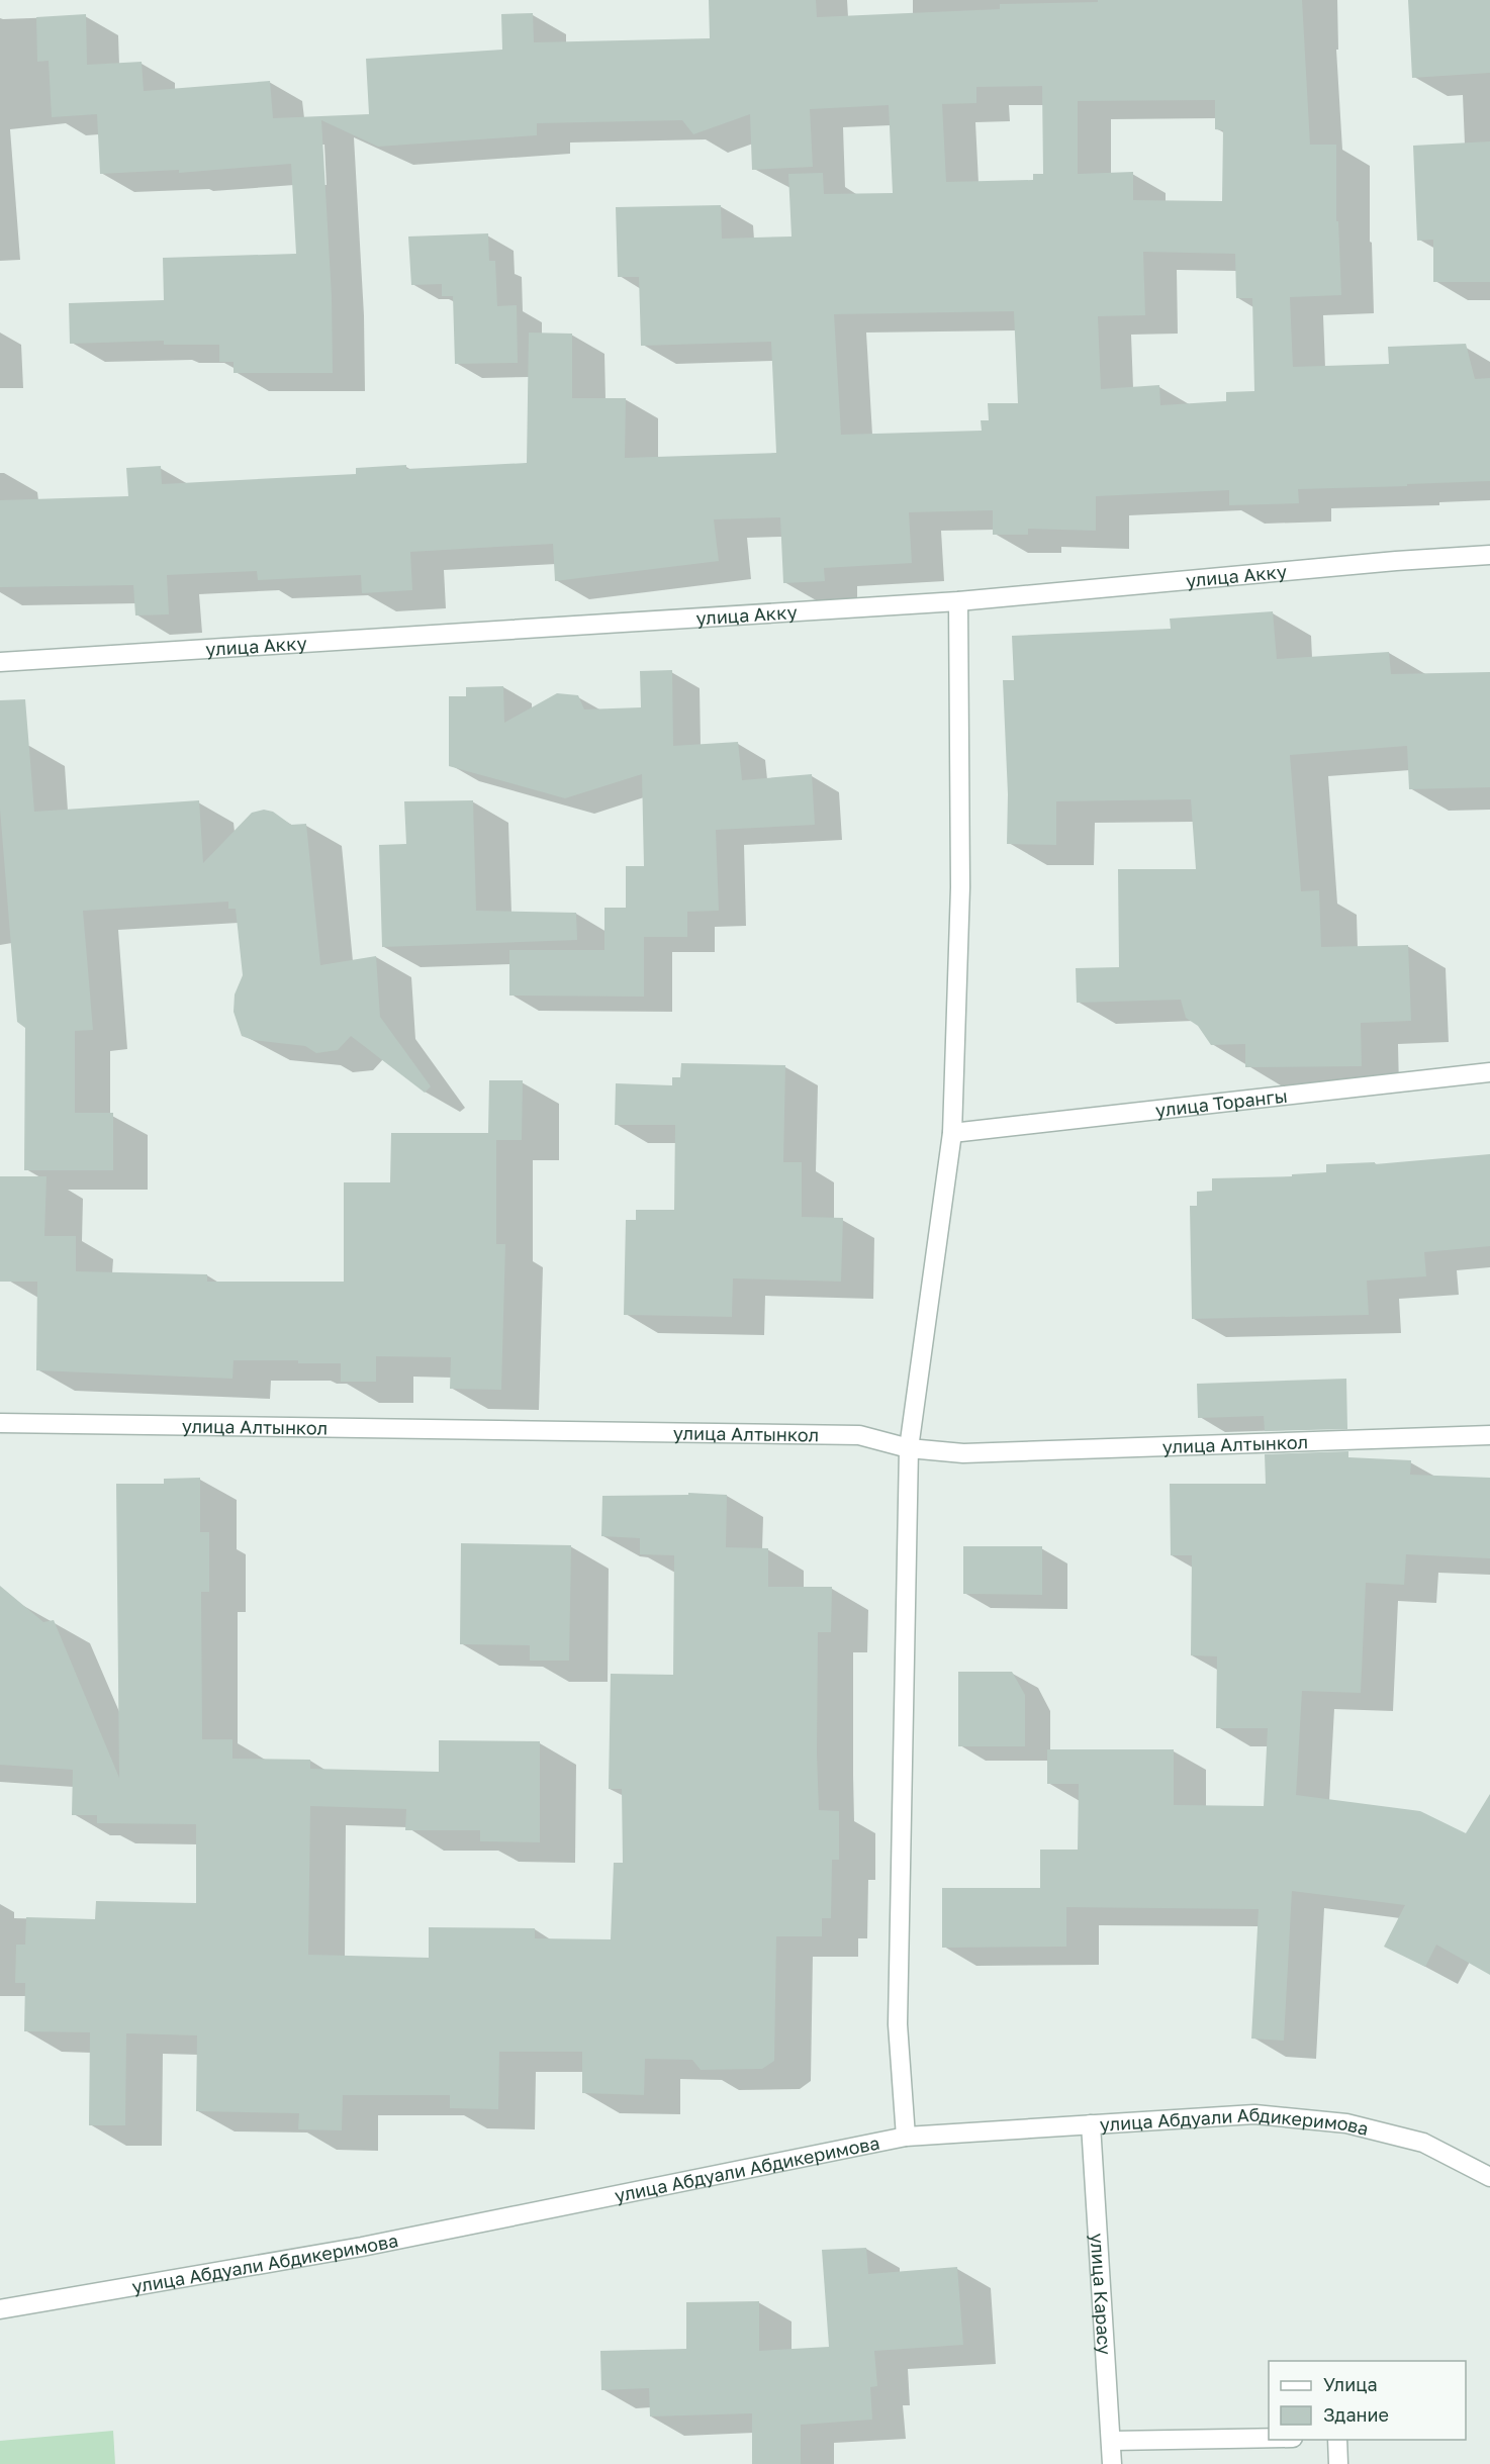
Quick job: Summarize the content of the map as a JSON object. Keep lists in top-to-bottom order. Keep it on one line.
{"streets":{"street":["улица Акку","улица Торангы","улица Алтынкол","улица Абдуали Абдикеримова","улица Карасу"]},"crossings":[["улица Абдуали Абдикеримова","улица Карасу"]],"legend":["Улица","Здание"]}
